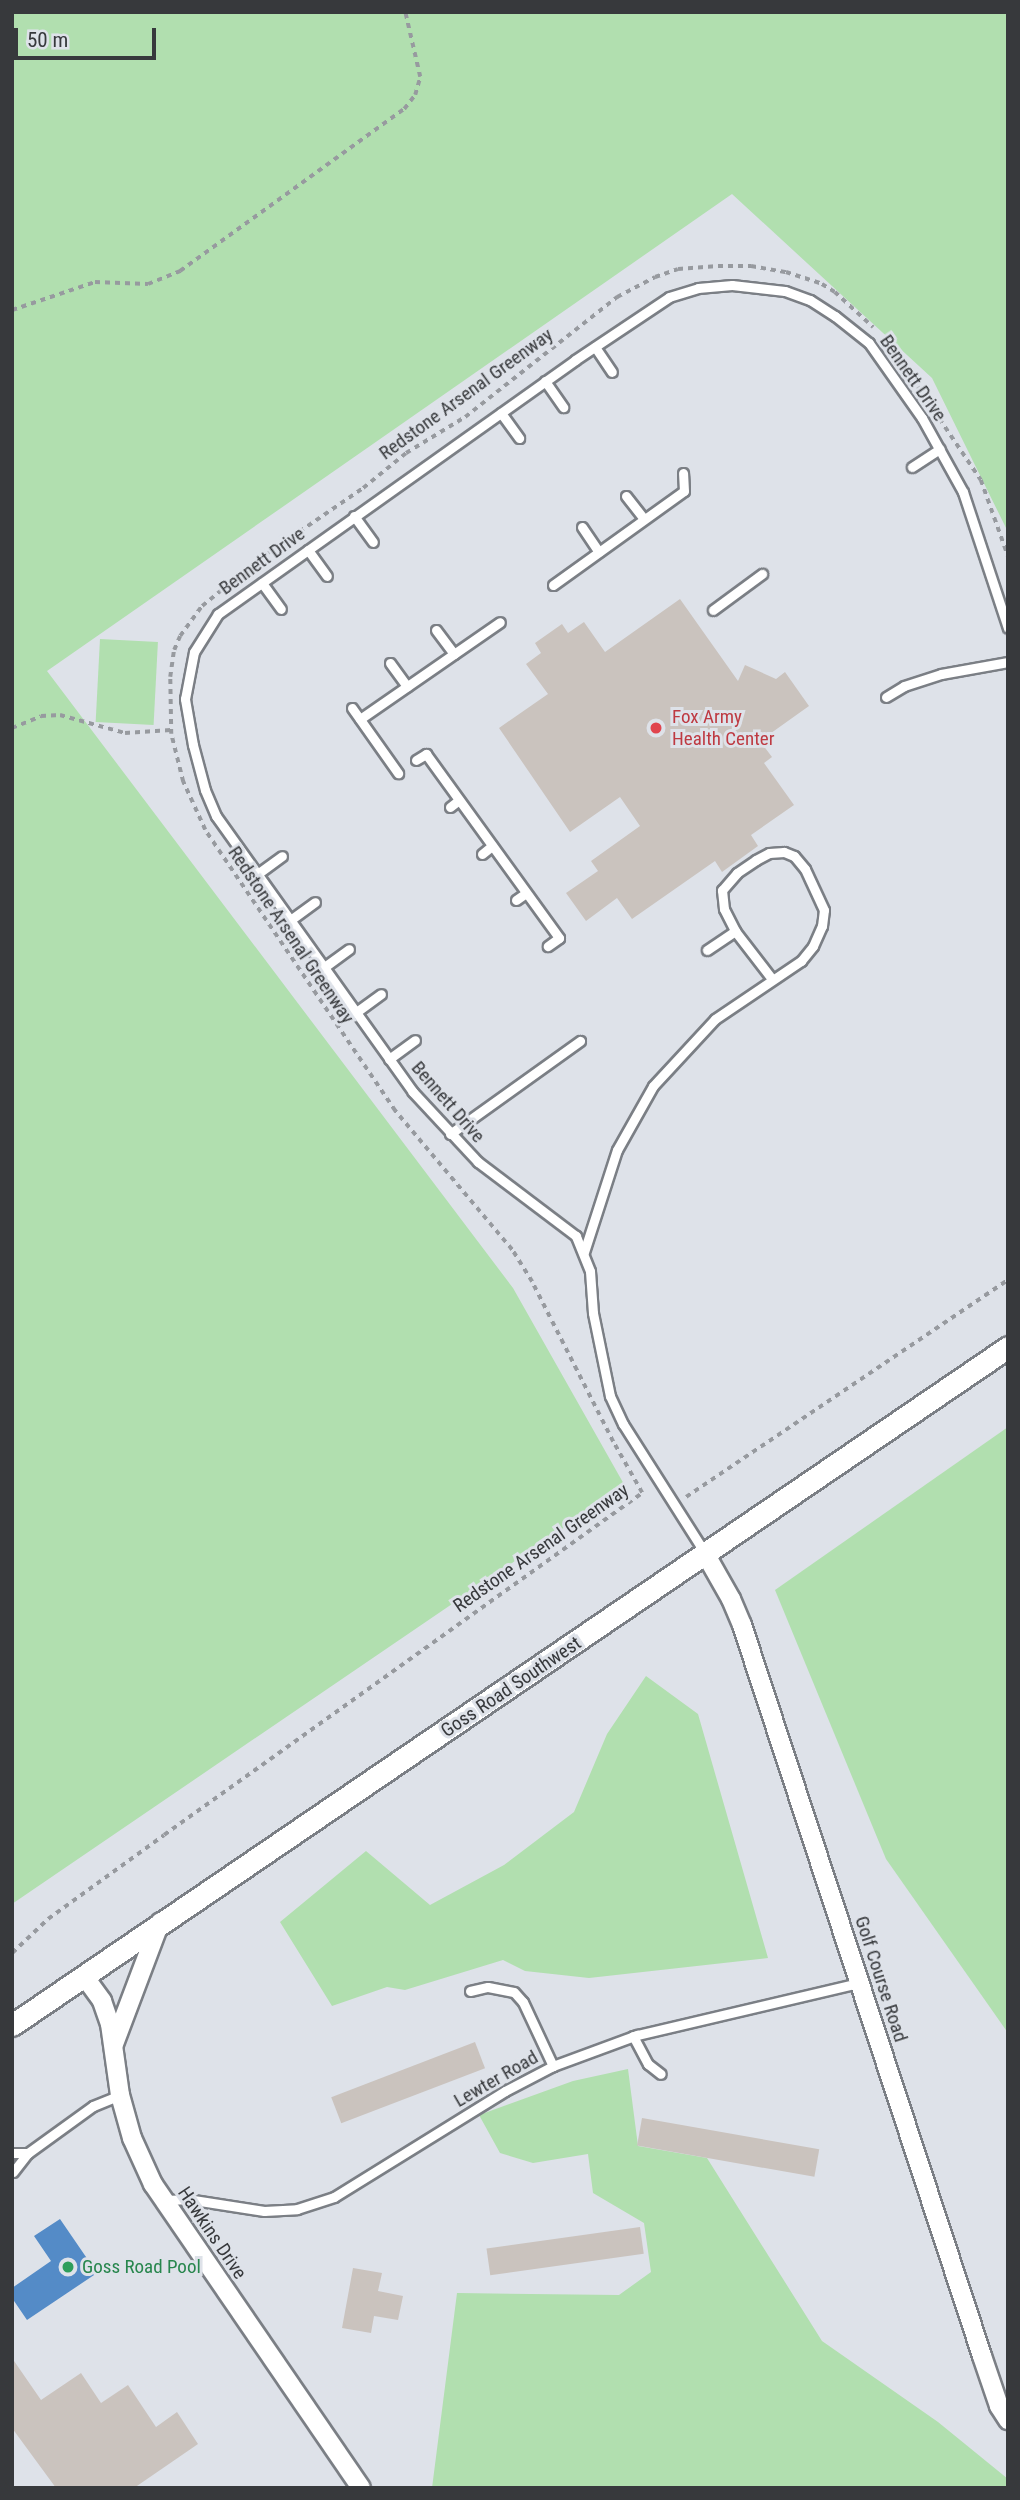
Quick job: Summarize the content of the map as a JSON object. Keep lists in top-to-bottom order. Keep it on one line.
{"streets":{"street":["Goss Road Southwest","Golf Course Road","Hawkins Drive"],"lane":["Bennett Drive","Lewter Road"],"path":["Redstone Arsenal Greenway"]},"crossings":[["Bennett Drive","Goss Road Southwest"],["Bennett Drive","Golf Course Road"],["Goss Road Southwest","Golf Course Road"],["Goss Road Southwest","Hawkins Drive"],["Golf Course Road","Lewter Road"],["Lewter Road","Hawkins Drive"]],"places":["Fox Army Health Center","Goss Road Pool"],"scale_bar":"50 m"}
